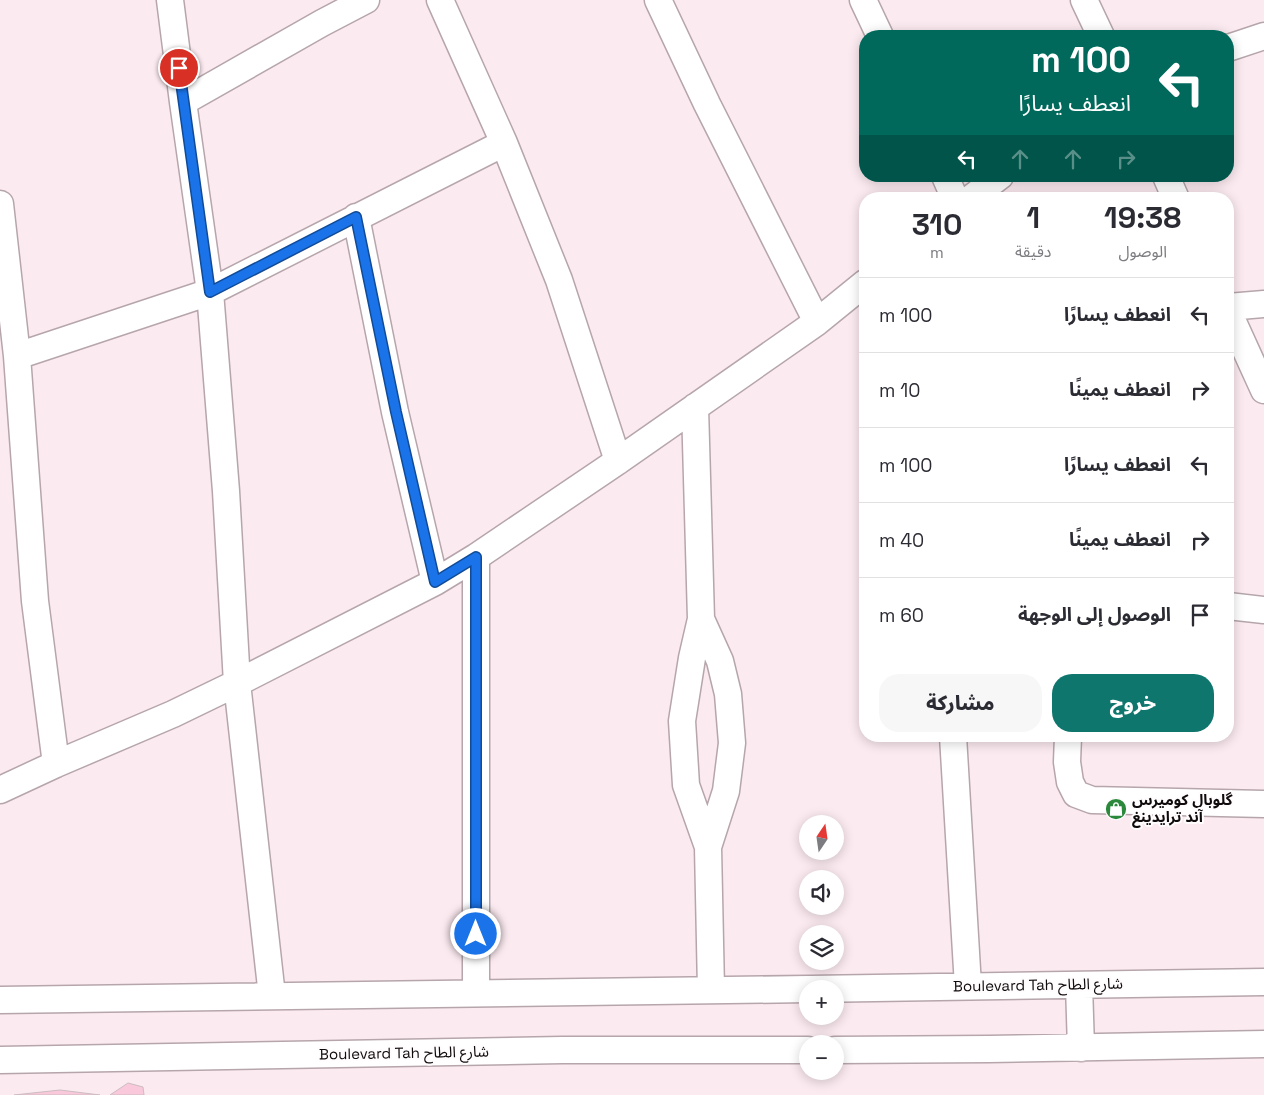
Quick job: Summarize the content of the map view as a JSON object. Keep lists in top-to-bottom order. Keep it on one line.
{"streets":{"street":["Boulevard Tah شارع الطاح"]},"places":{"shop":["گلوبال كوميرس آند ترايدينغ"]},"north":"top","page":{"turn":["100 m","انعطف يسارًا"],"eta":["19:38","الوصول","1","دقيقة","310","m"],"list":[{"name":"انعطف يسارًا","value":"100 m"},{"name":"انعطف يمينًا","value":"10 m"},{"name":"انعطف يسارًا","value":"100 m"},{"name":"انعطف يمينًا","value":"40 m"},{"name":"الوصول إلى الوجهة","value":"60 m"}],"buttons":["خروج","مشاركة"],"map_buttons":["+","−"]}}
